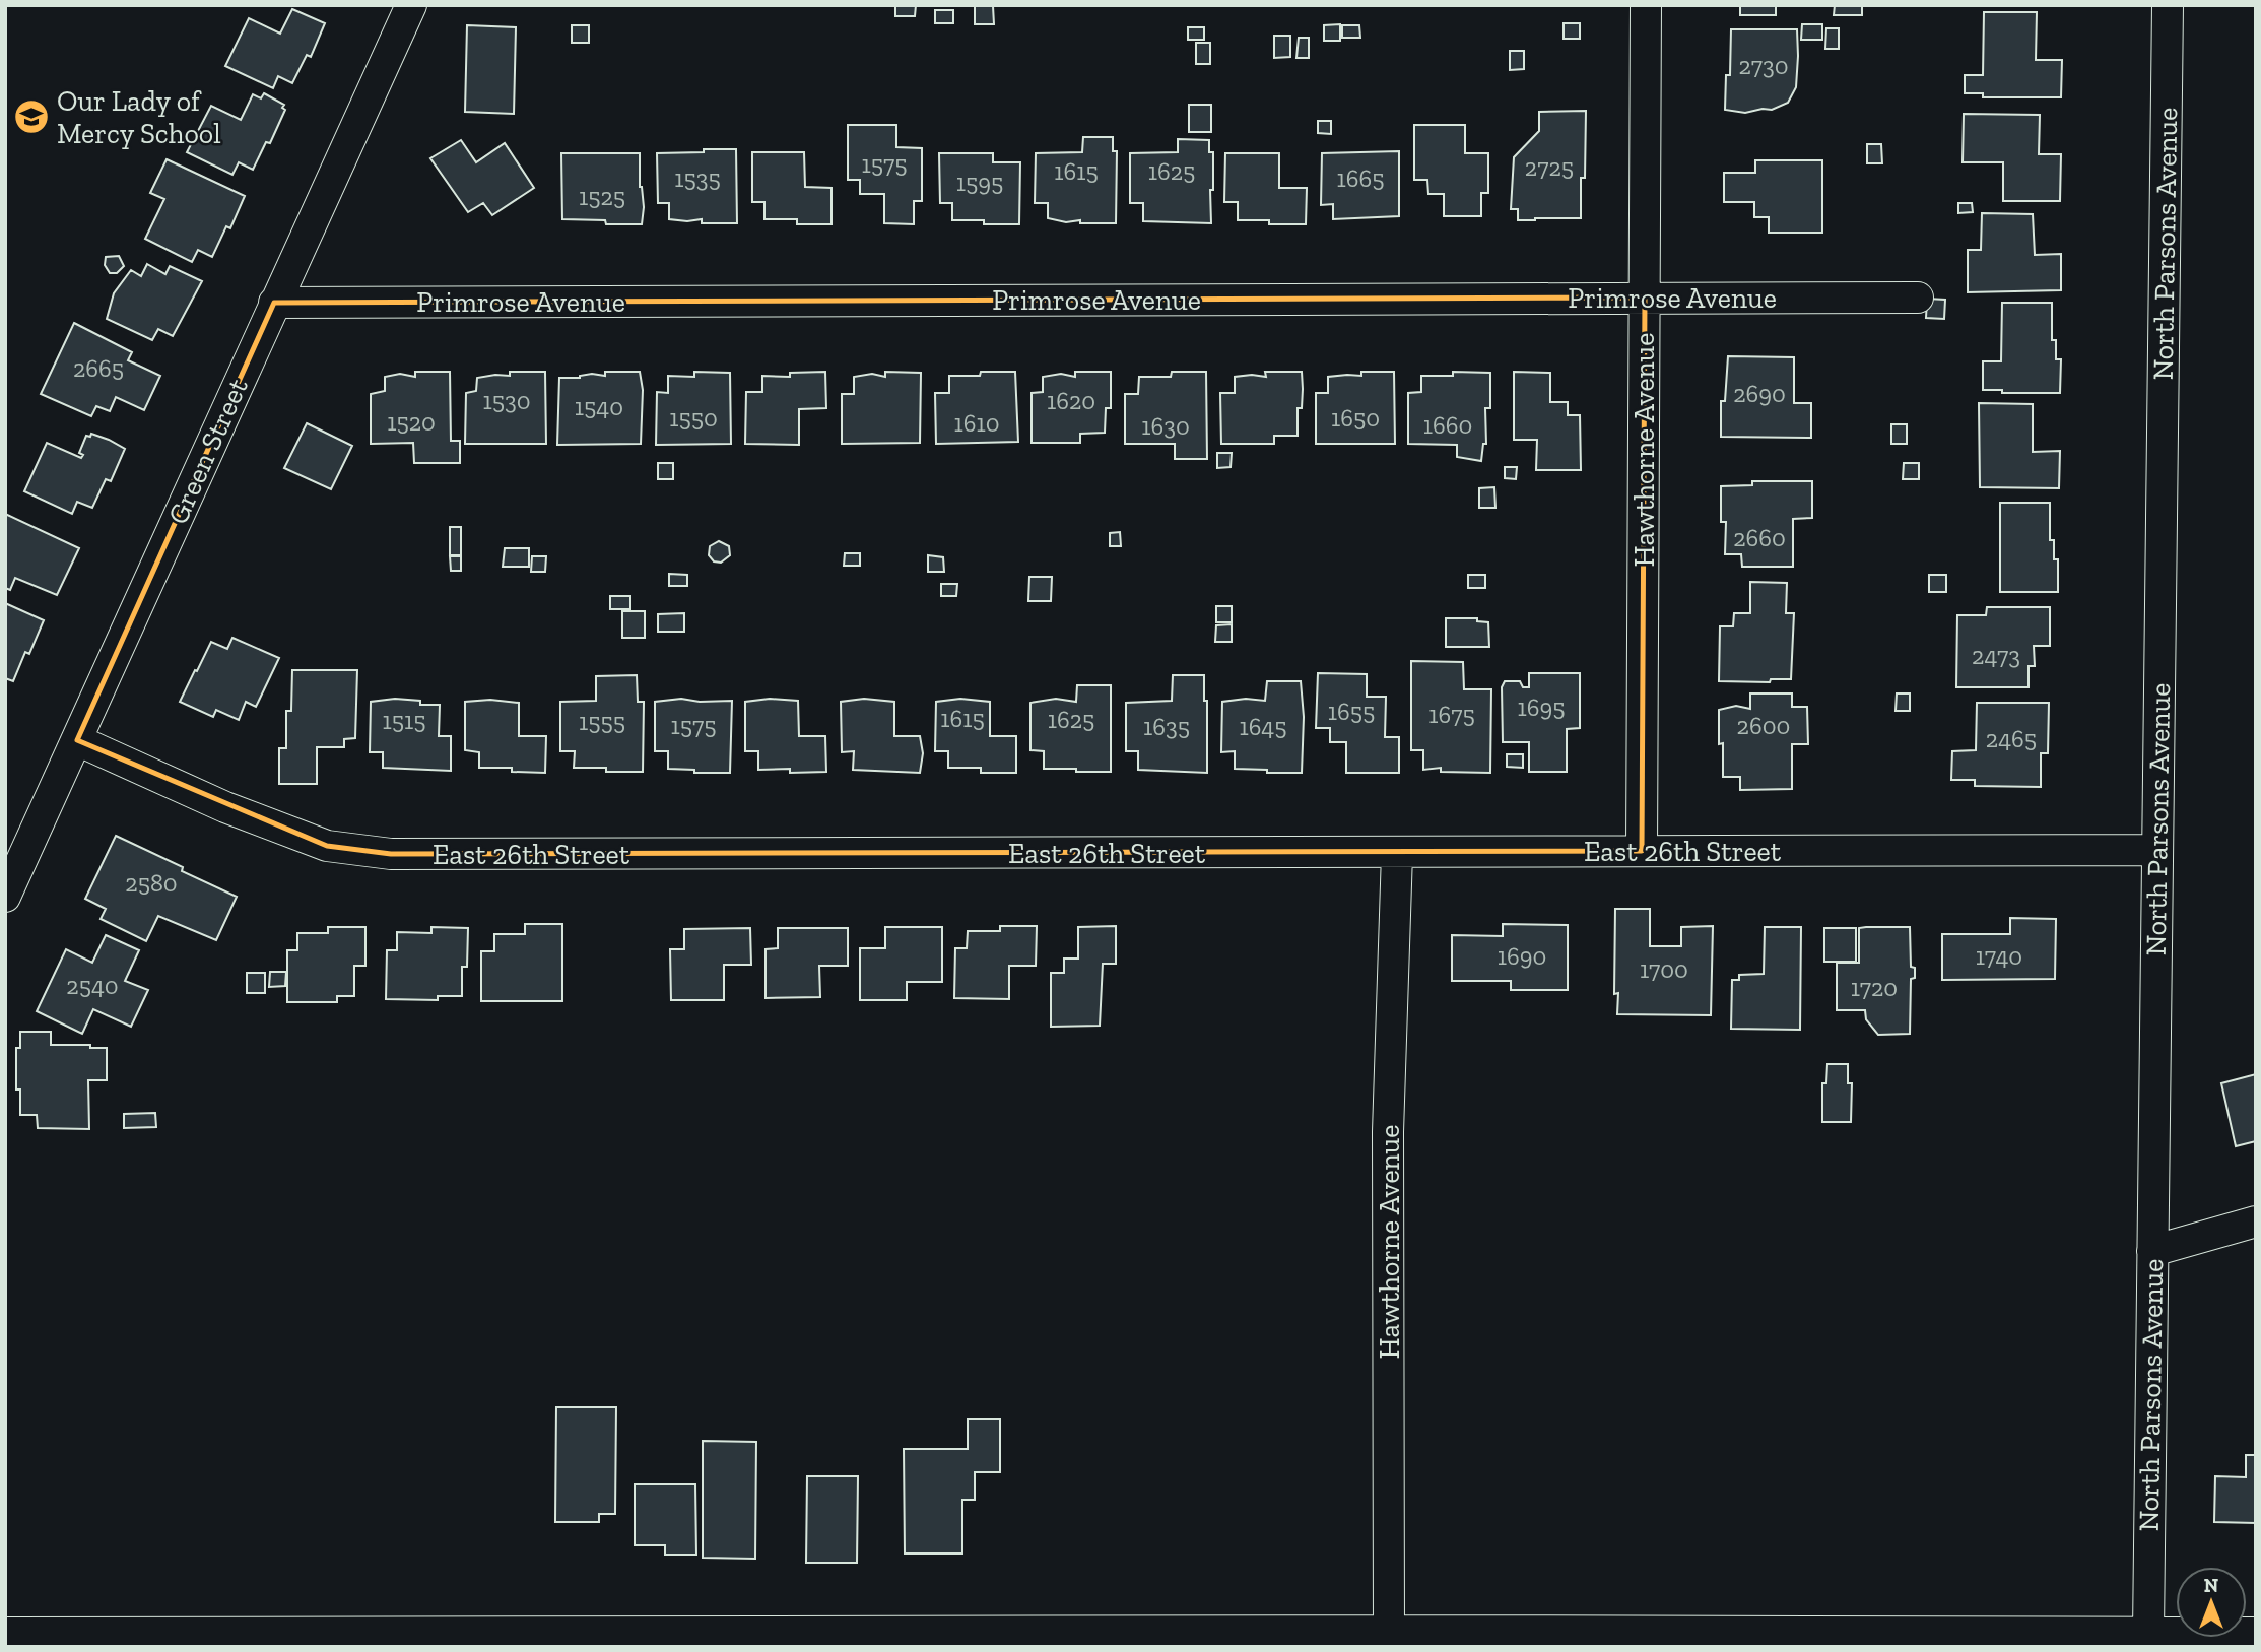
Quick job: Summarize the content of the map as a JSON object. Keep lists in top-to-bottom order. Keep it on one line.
{"streets":{"street":["North Parsons Avenue","Primrose Avenue","Hawthorne Avenue","Green Street","East 26th Street"]},"crossings":[["North Parsons Avenue","East 26th Street"],["Primrose Avenue","Hawthorne Avenue"],["Primrose Avenue","Green Street"],["Hawthorne Avenue","East 26th Street"],["Green Street","East 26th Street"]],"places":{"school or university":["Our Lady of Mercy School"]},"house_numbers":["2730","1575","2725","1615","1625","1535","1665","1595","1525","2665","2690","1530","1620","1540","1550","1650","1520","1610","1660","1630","2660","2473","1695","1655","1675","1615","1625","1515","1555","1575","2600","1635","1645","2465","2580","1690","1740","1700","2540","1720"],"north":"top"}
